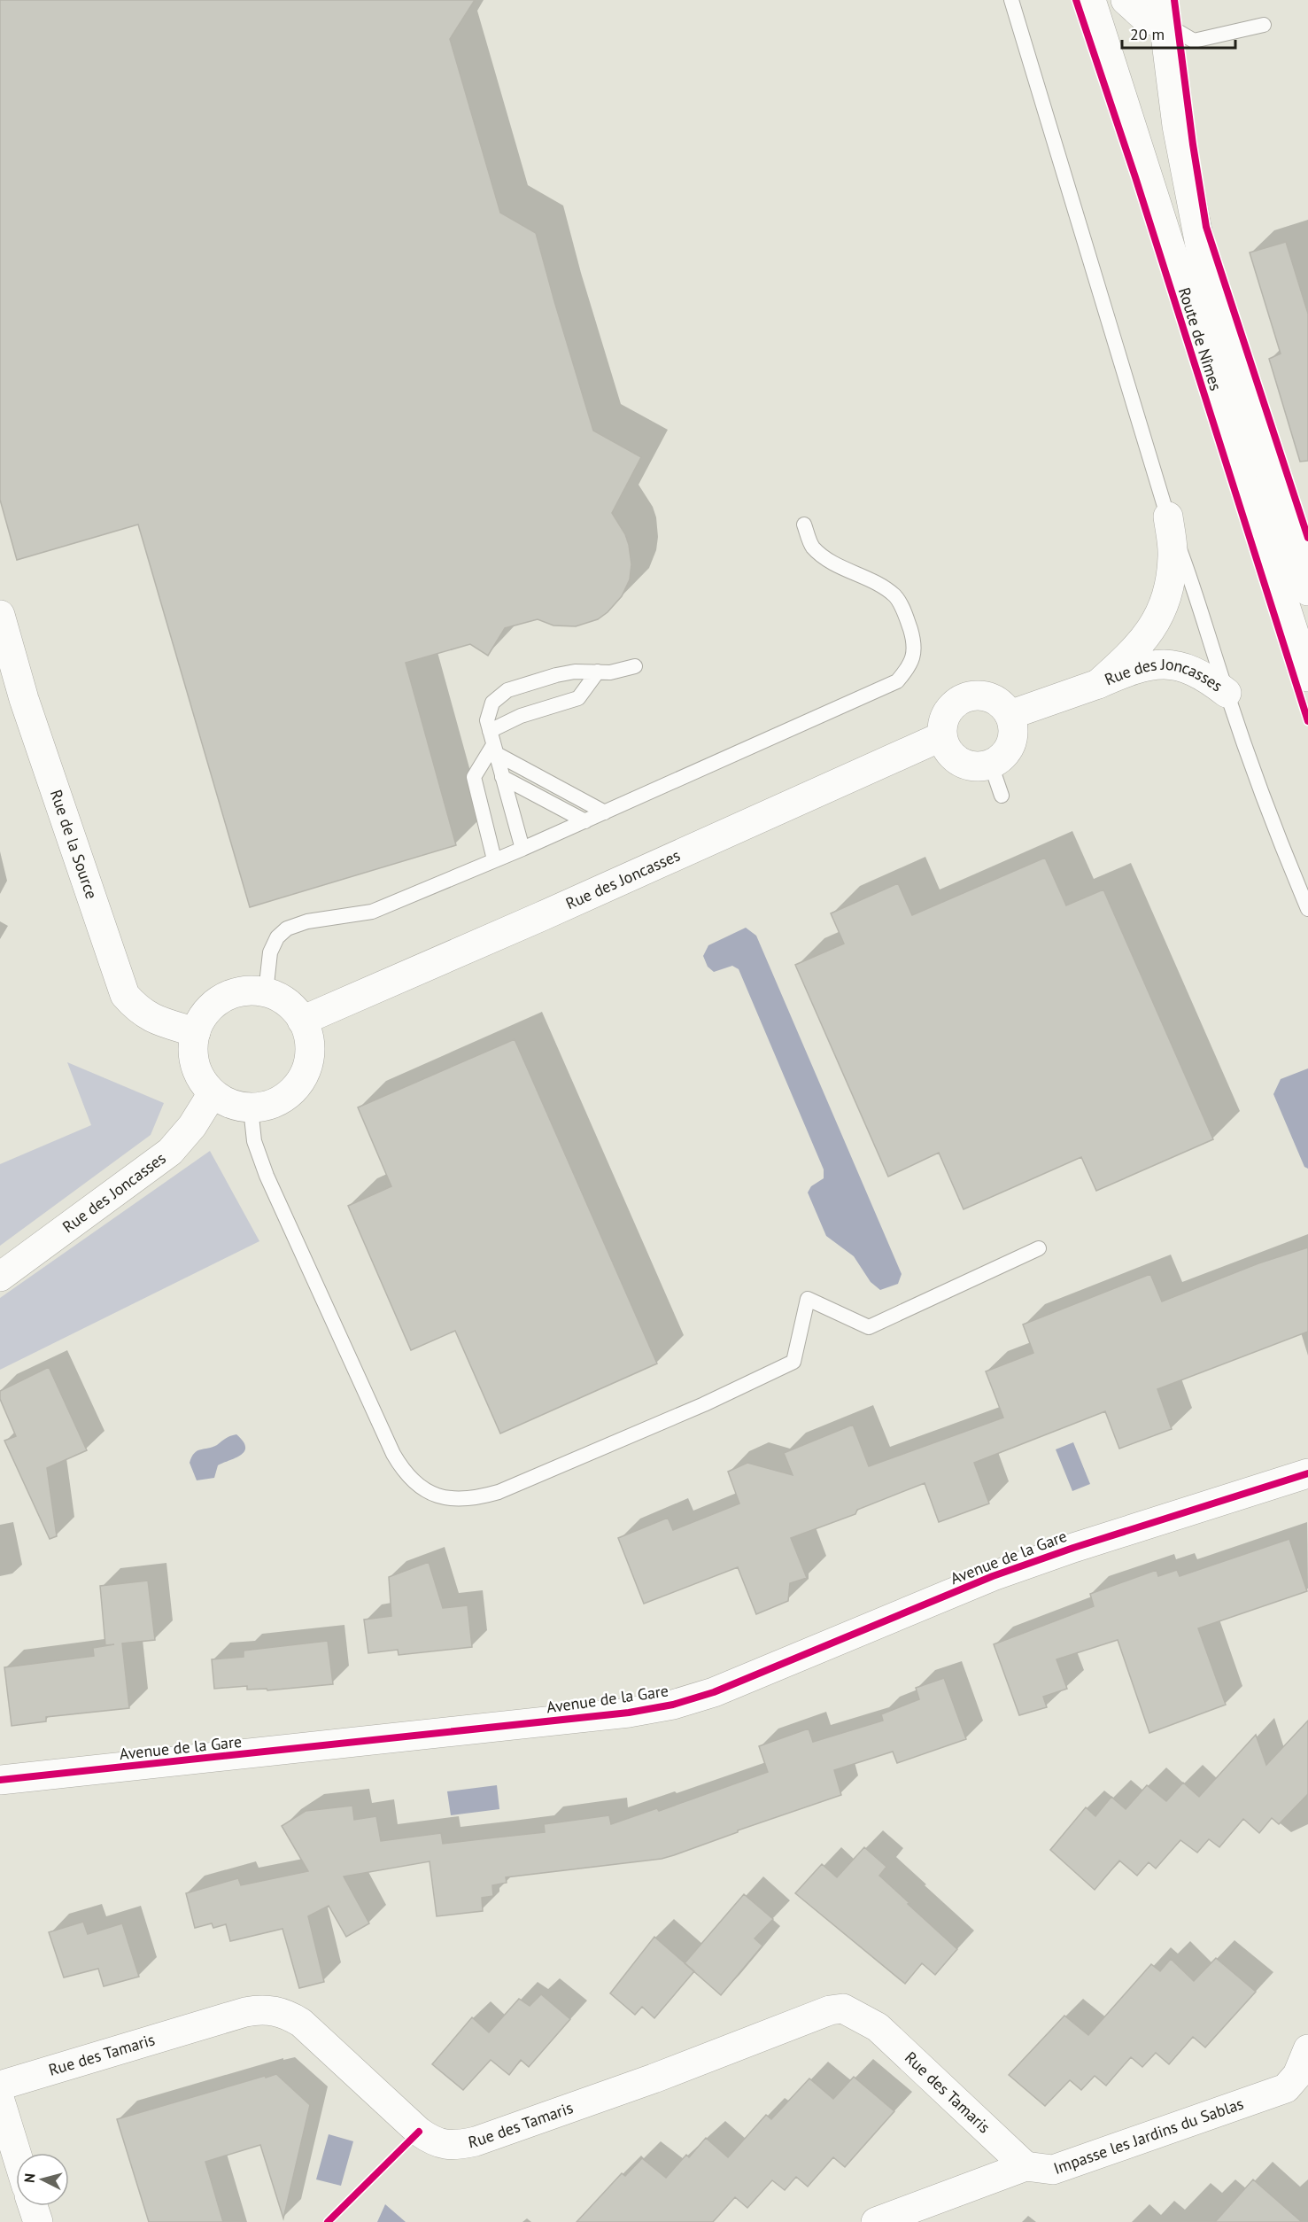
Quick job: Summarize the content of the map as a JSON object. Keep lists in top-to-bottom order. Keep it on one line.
{"streets":{"street":["Route de Nîmes","Rue des Joncasses","Rue de la Source","Avenue de la Gare","Rue des Tamaris","Impasse les Jardins du Sablas"]},"crossings":[["Rue des Joncasses","Rue de la Source"],["Rue des Tamaris","Impasse les Jardins du Sablas"]],"scale_bar":"20 m","north":"left"}
